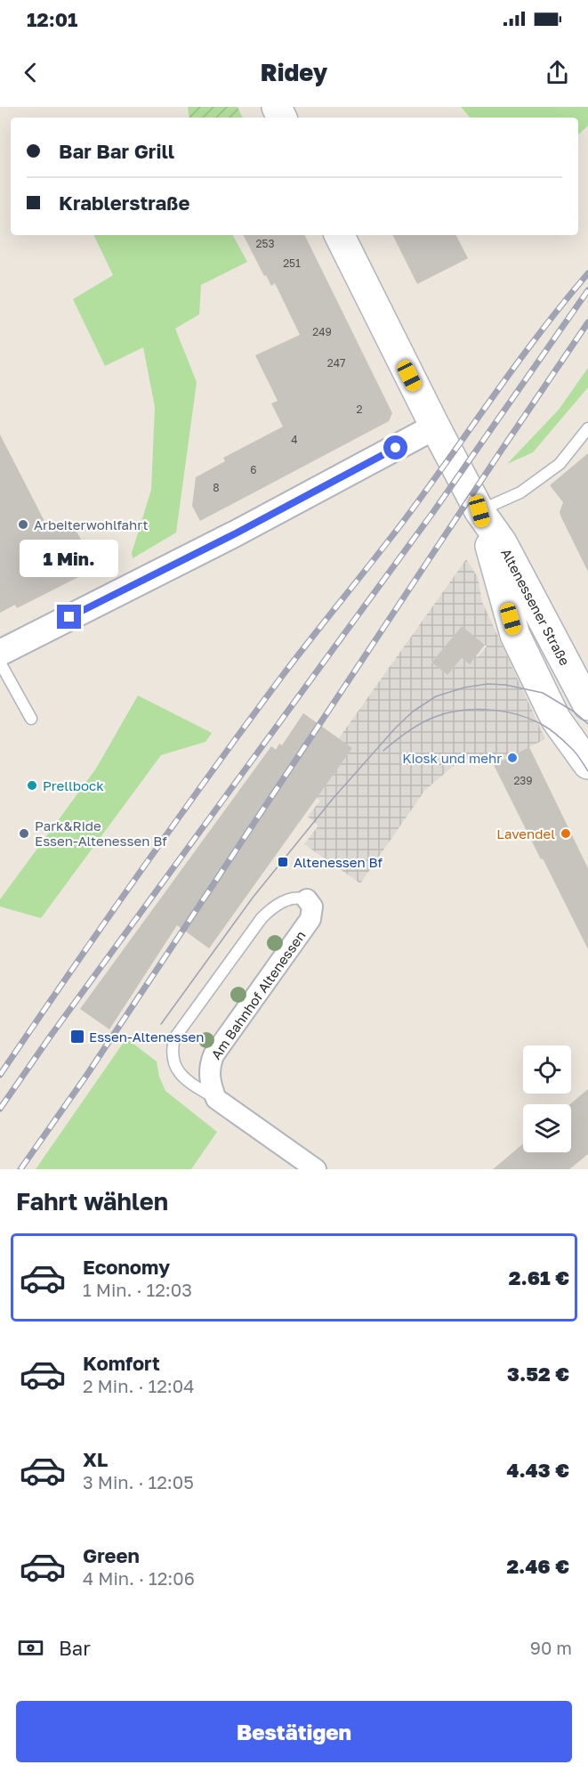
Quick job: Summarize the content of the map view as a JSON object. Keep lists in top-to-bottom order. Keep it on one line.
{"streets":{"main road":["Altenessener Straße"],"street":["Am Bahnhof Altenessen"]},"places":{"other":["Arbeiterwohlfahrt","Kiosk und mehr","Prellbock","Park&Ride Essen-Altenessen Bf","Lavendel"],"transit":["Altenessen Bf","Essen-Altenessen"]},"house_numbers":["253","251","249","247","2","4","6","8","239"],"page":{"status":"12:01","header":"Ridey","banner":["Bar Bar Grill","Krablerstraße"],"bubble":"1 Min.","heading":"Fahrt wählen","list":[{"name":"Economy","note":"1 Min. · 12:03","value":"2.61 €"},{"name":"Komfort","note":"2 Min. · 12:04","value":"3.52 €"},{"name":"XL","note":"3 Min. · 12:05","value":"4.43 €"},{"name":"Green","note":"4 Min. · 12:06","value":"2.46 €"}],"pay":["Bar","90 m"],"buttons":"Bestätigen"}}
